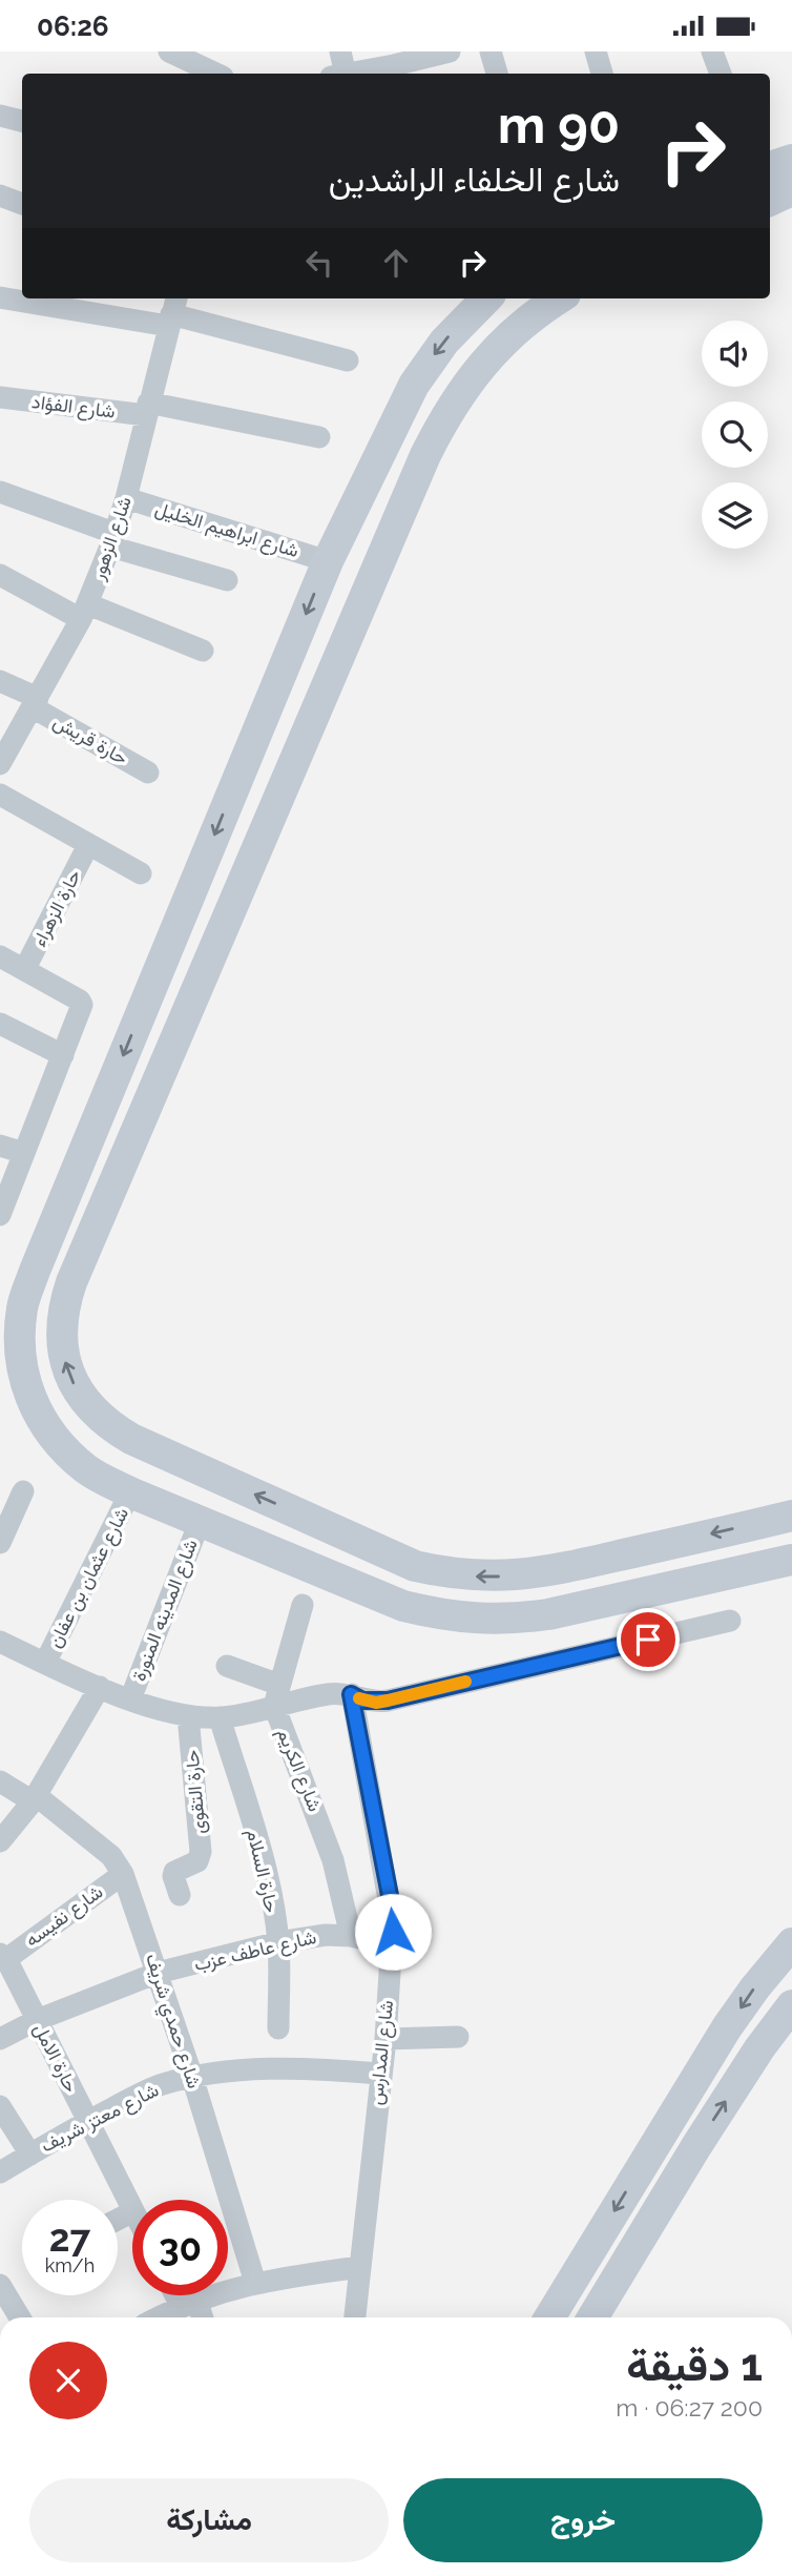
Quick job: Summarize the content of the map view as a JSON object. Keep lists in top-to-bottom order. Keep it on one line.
{"streets":{"street":["شارع الفؤاد","شارع ابراهيم الخليل","شارع الزهور","حارة قريش","حارة الزهراء","شارع عثمان بن عفان","شارع المدينه المنورة","شارع الكريم","حارة التقوى","حارة السلام","شارع نفيسه","شارع عاطف عزب","شارع حمدي شريف","شارع المدارس","حارة الامل","شارع معتز شريف"]},"crossings":[["شارع الفؤاد","شارع الزهور"],["شارع ابراهيم الخليل","شارع الزهور"],["شارع الزهور","حارة قريش"],["شارع الكريم","شارع عاطف عزب"],["حارة السلام","شارع عاطف عزب"],["شارع نفيسه","شارع حمدي شريف"],["شارع نفيسه","حارة الامل"],["شارع عاطف عزب","شارع حمدي شريف"],["شارع عاطف عزب","شارع المدارس"],["شارع عاطف عزب","حارة الامل"],["شارع حمدي شريف","شارع معتز شريف"],["شارع المدارس","شارع معتز شريف"],["حارة الامل","شارع معتز شريف"]],"page":{"status":"06:26","turn":["90 m","شارع الخلفاء الراشدين"],"speed":"27 km/h","limit":"30","heading":["1 دقيقة","200 m · 06:27"],"buttons":["خروج","مشاركة"]}}
